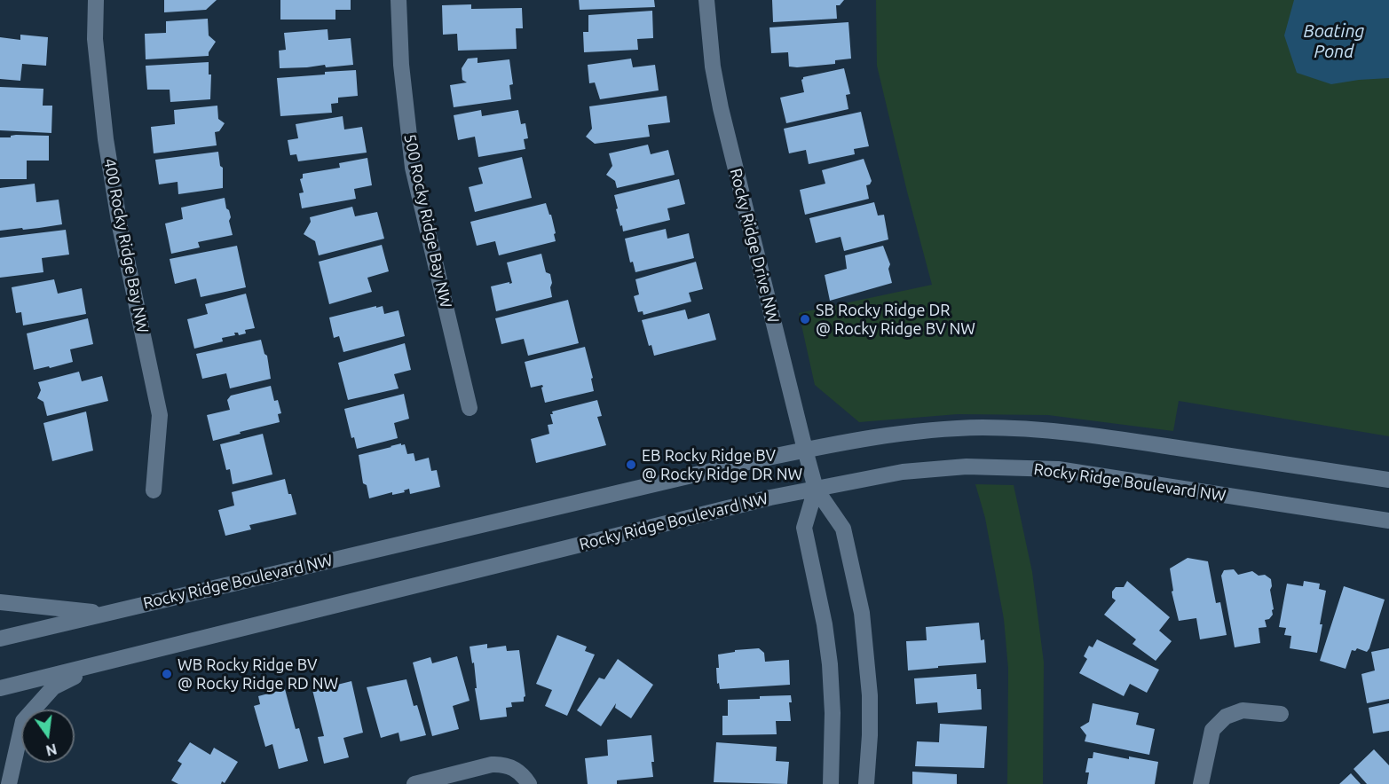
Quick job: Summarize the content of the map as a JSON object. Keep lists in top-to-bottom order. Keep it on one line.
{"streets":{"street":["500 Rocky Ridge Bay NW","400 Rocky Ridge Bay NW","Rocky Ridge Drive NW","Rocky Ridge Boulevard NW"]},"crossings":[["Rocky Ridge Drive NW","Rocky Ridge Boulevard NW"]],"water":["Boating Pond"],"places":["SB Rocky Ridge DR @ Rocky Ridge BV NW","EB Rocky Ridge BV @ Rocky Ridge DR NW","WB Rocky Ridge BV @ Rocky Ridge RD NW"],"north":"bottom"}
